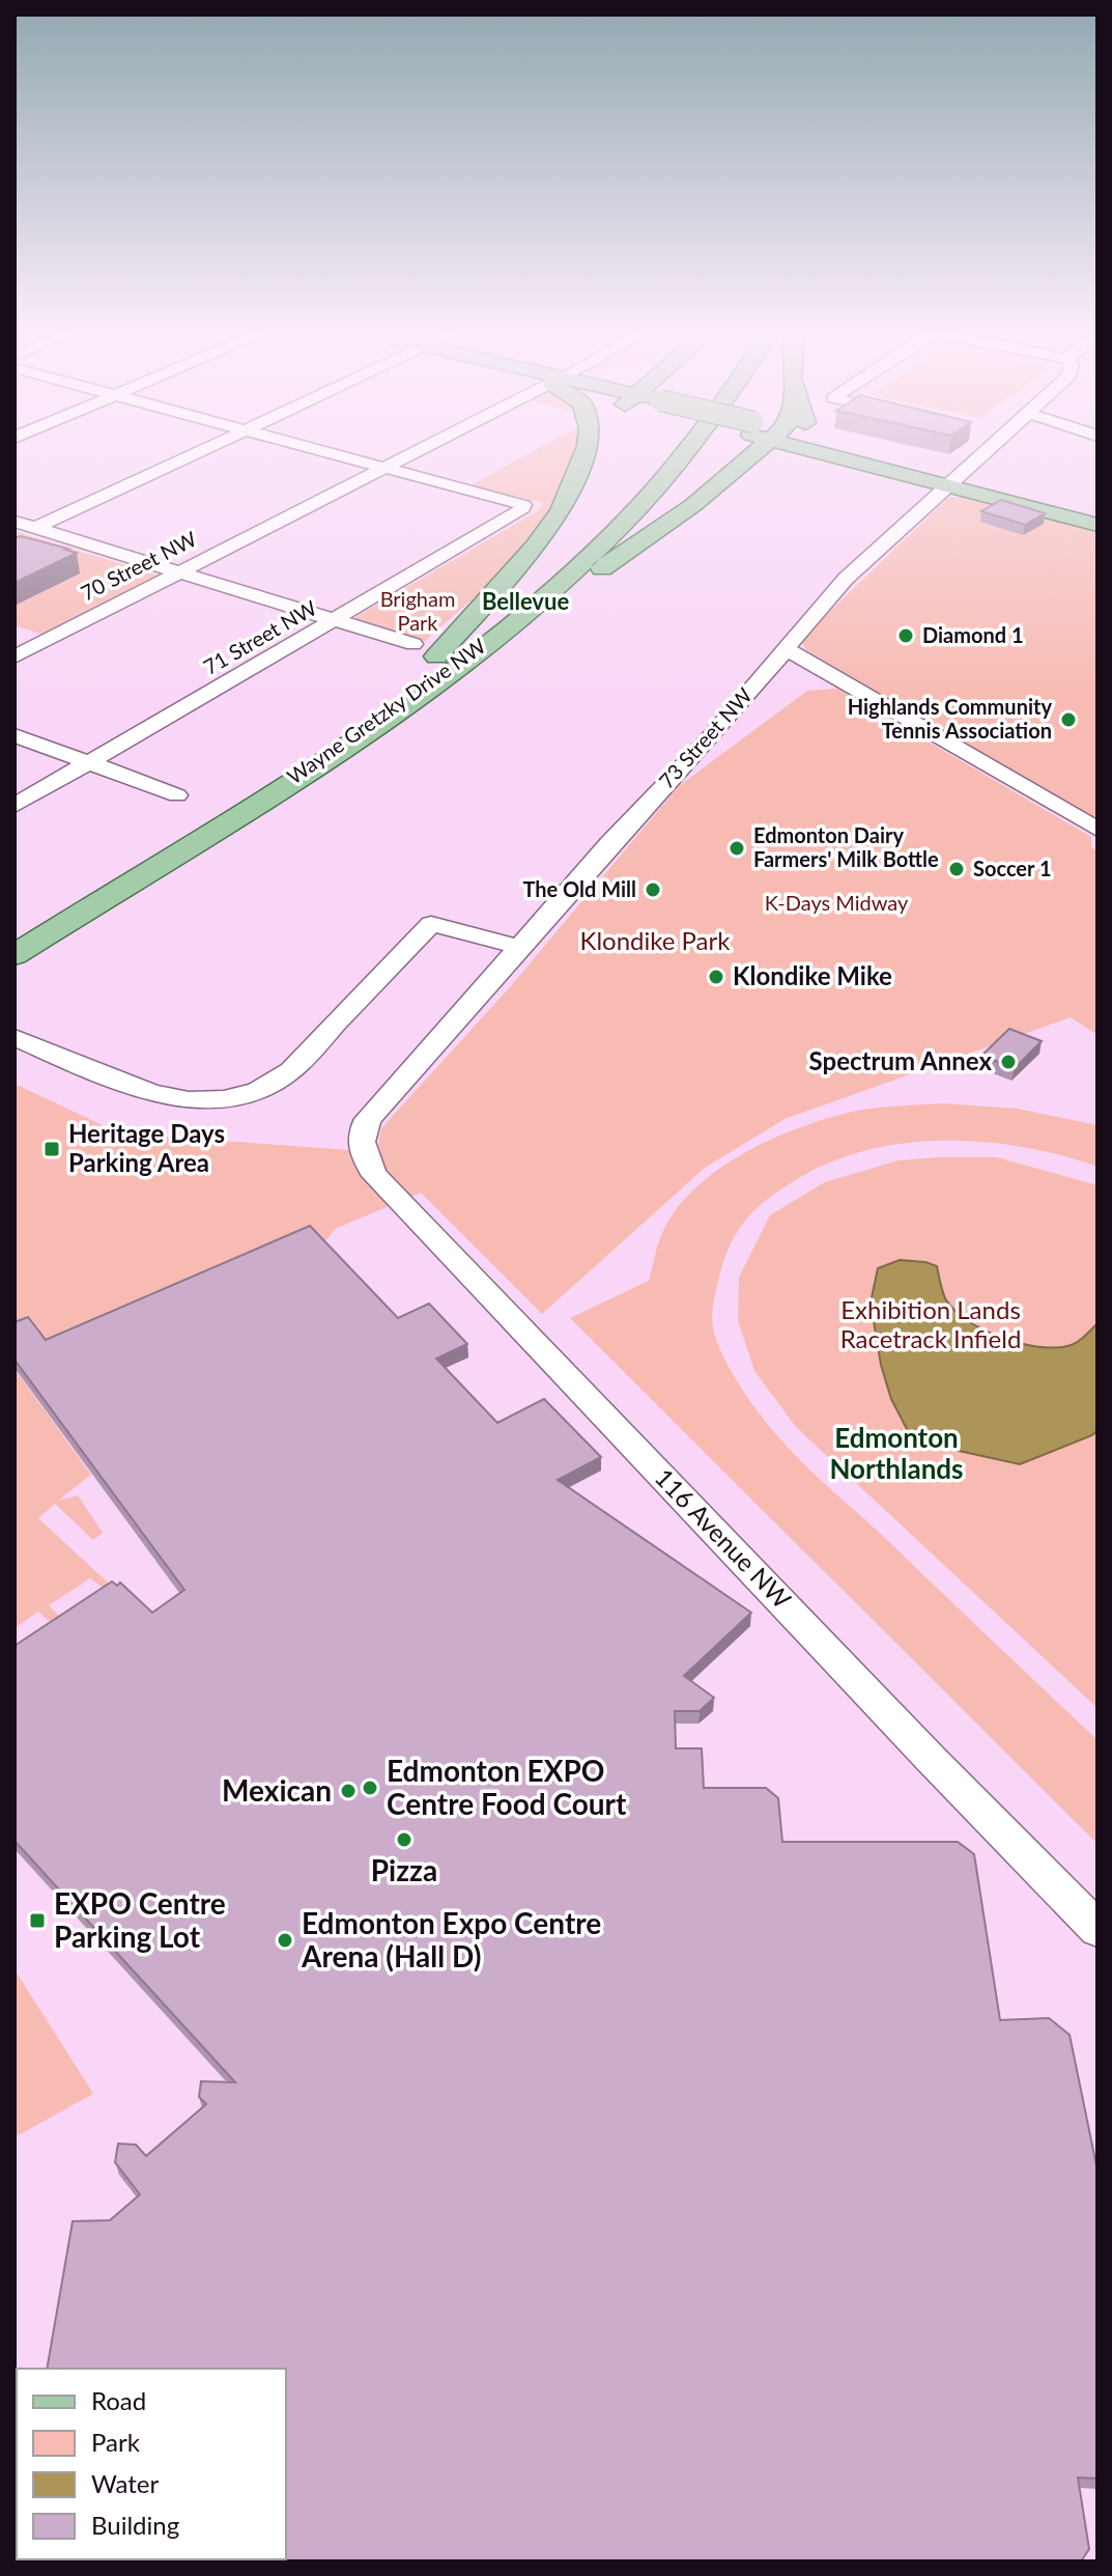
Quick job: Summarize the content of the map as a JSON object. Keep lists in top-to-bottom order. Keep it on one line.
{"streets":{"main road":["Wayne Gretzky Drive NW"],"street":["70 Street NW","71 Street NW","73 Street NW","116 Avenue NW"]},"crossings":[["70 Street NW","71 Street NW"],["73 Street NW","116 Avenue NW"]],"districts":["Bellevue","Edmonton Northlands"],"parks":["Brigham Park","K-Days Midway","Klondike Park","Exhibition Lands Racetrack Infield"],"places":{"other":["Diamond 1","Highlands Community Tennis Association","Edmonton Dairy Farmers' Milk Bottle","Soccer 1","The Old Mill","Klondike Mike","Spectrum Annex","Edmonton EXPO Centre Food Court","Mexican","Pizza","Edmonton Expo Centre Arena (Hall D)"],"transit":["Heritage Days Parking Area","EXPO Centre Parking Lot"]},"legend":["Road","Park","Water","Building"]}
